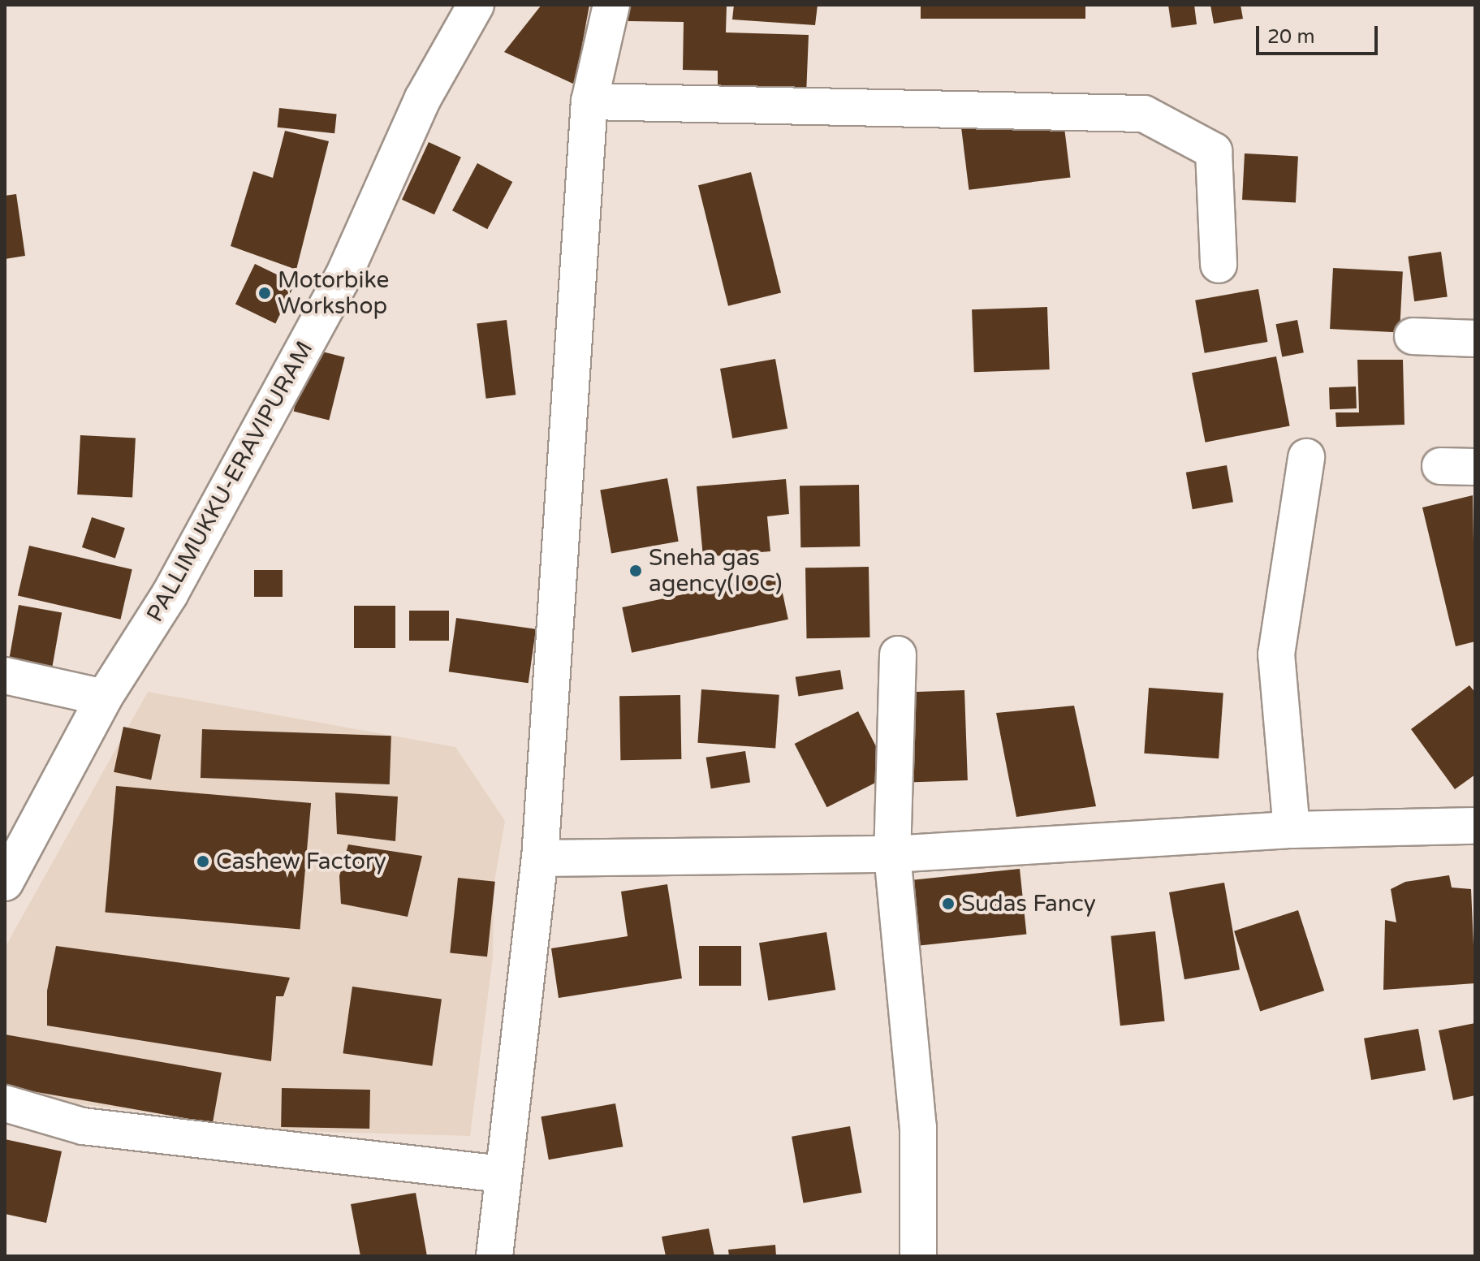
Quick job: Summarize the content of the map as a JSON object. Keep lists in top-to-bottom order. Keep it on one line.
{"streets":{"street":["PALLIMUKKU-ERAVIPURAM"]},"places":["Motorbike Workshop","Sneha gas agency(IOC)","Cashew Factory","Sudas Fancy"],"scale_bar":"20 m"}
